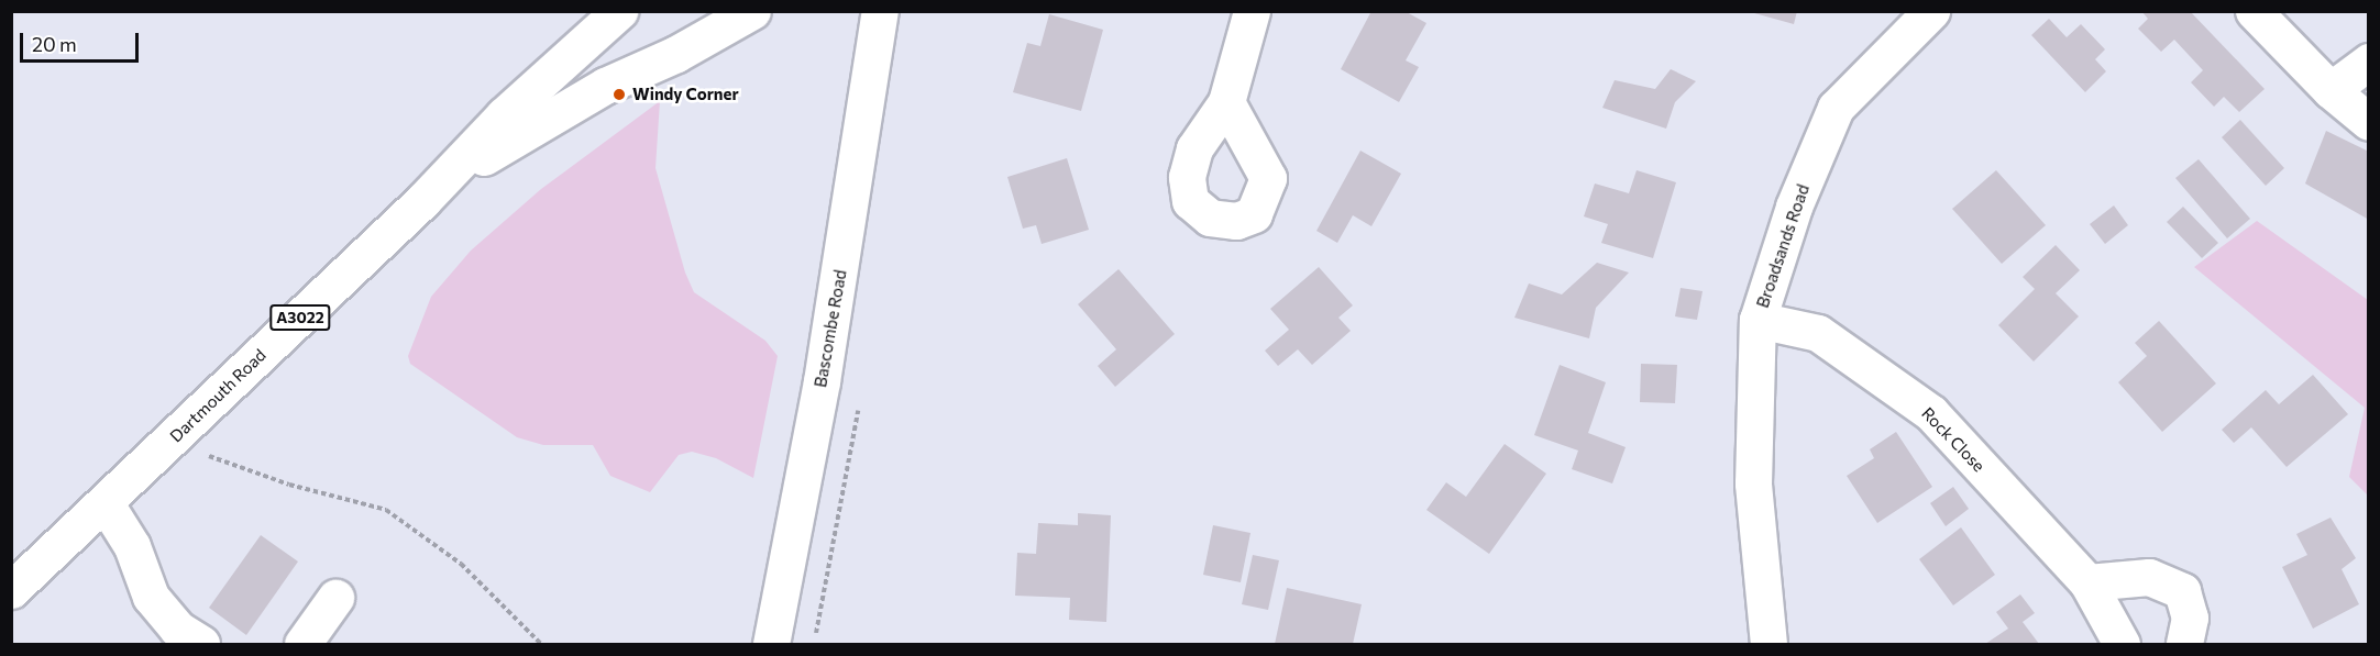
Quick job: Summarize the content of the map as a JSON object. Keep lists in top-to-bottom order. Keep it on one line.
{"streets":{"street":["Broadsands Road","A3022","Bascombe Road","Dartmouth Road","Rock Close"]},"crossings":[["Broadsands Road","Rock Close"]],"places":["Windy Corner"],"scale_bar":"20 m"}
